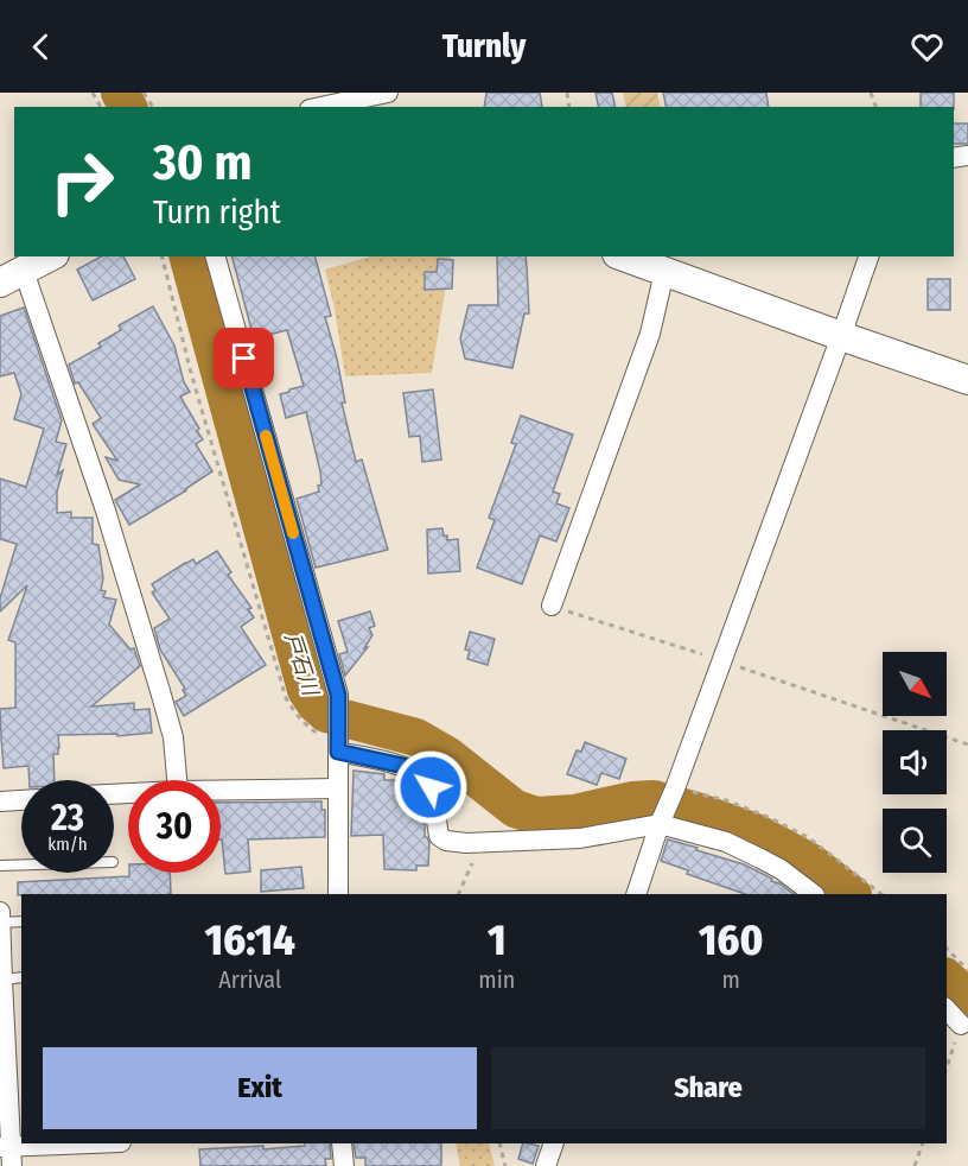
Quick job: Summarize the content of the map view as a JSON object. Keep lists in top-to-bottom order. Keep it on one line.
{"water":["戸石川"],"north":"bottom right","page":{"header":"Turnly","turn":["30 m","Turn right"],"speed":"23 km/h","limit":"30","eta":["16:14","Arrival","1","min","160","m"],"buttons":["Exit","Share"]}}
